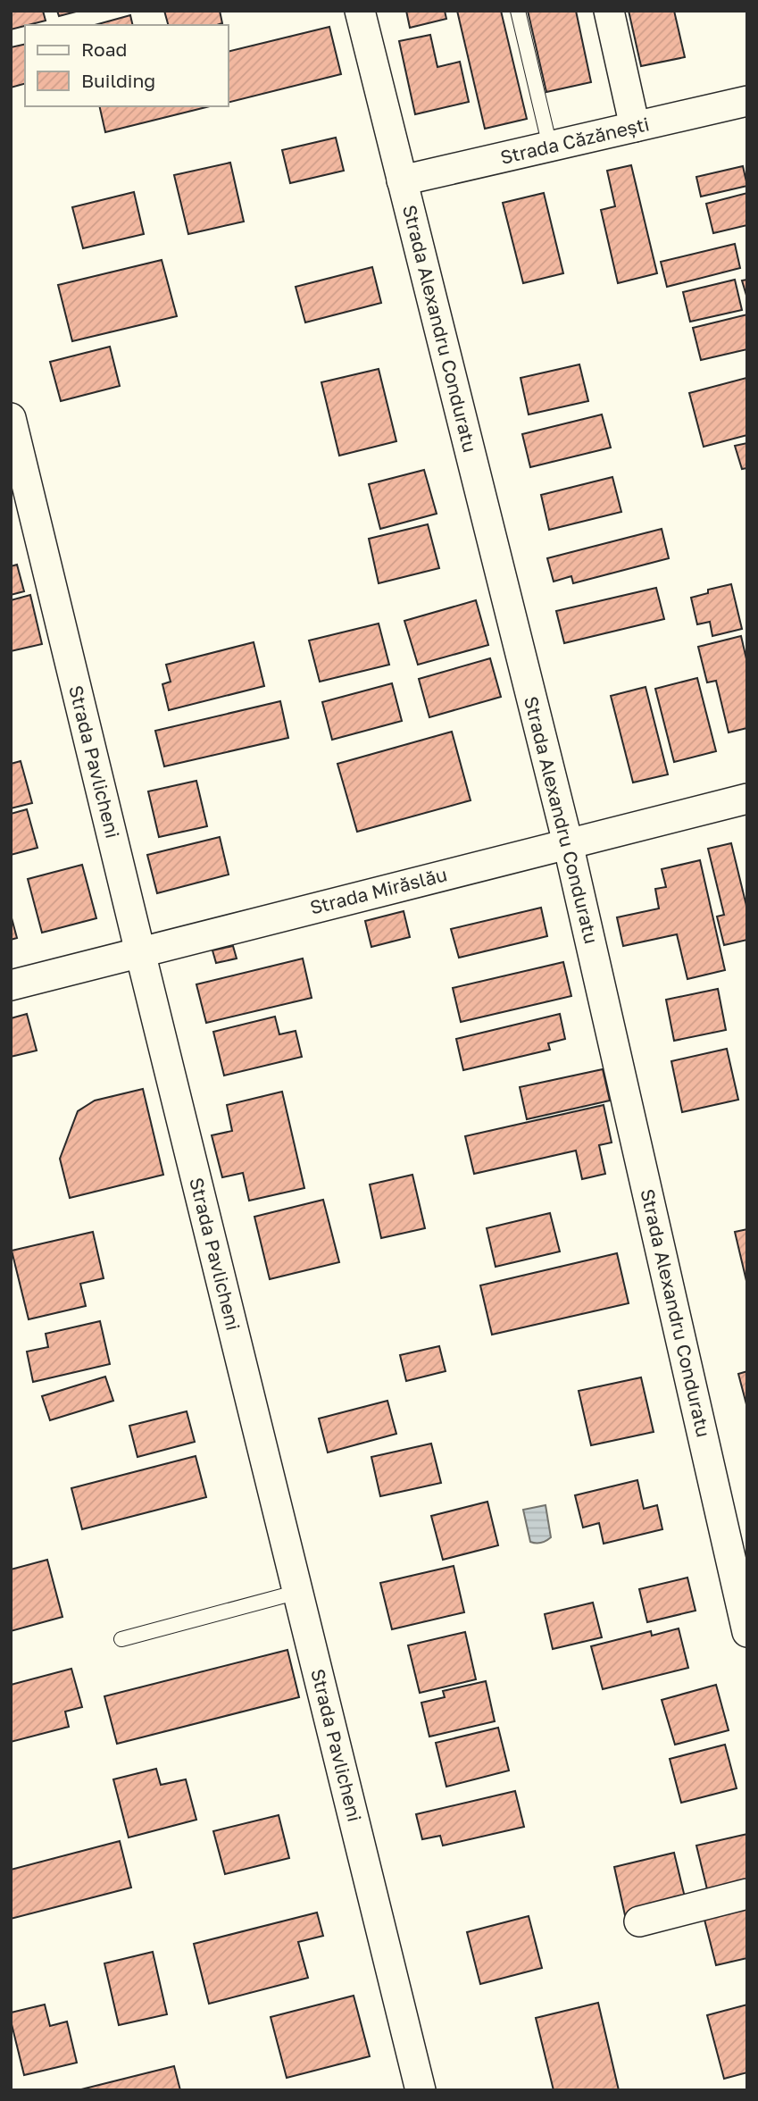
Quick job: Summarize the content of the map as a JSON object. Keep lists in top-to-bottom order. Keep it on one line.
{"streets":{"street":["Strada Căzănești","Strada Alexandru Conduratu","Strada Pavlicheni","Strada Mirăslău"]},"crossings":[["Strada Căzănești","Strada Alexandru Conduratu"],["Strada Alexandru Conduratu","Strada Mirăslău"],["Strada Pavlicheni","Strada Mirăslău"]],"legend":["Road","Building"]}
